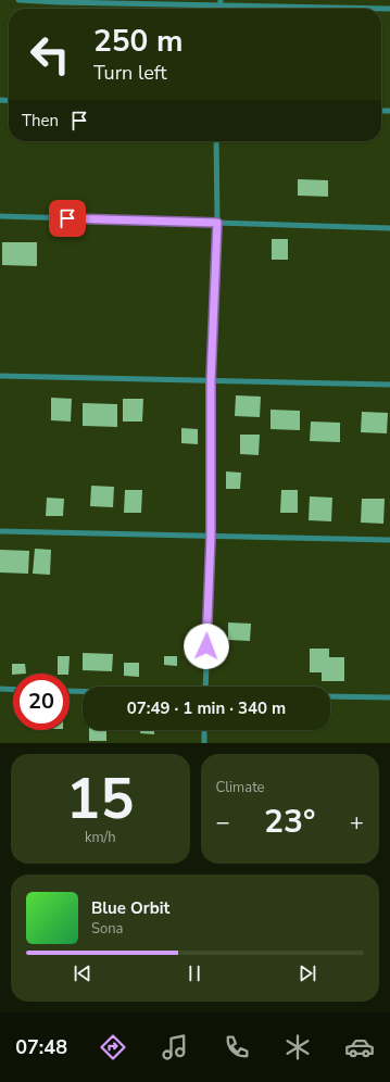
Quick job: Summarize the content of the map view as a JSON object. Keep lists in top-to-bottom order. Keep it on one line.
{"page":{"turn":["250 m","Turn left"],"then":"Then","limit":"20","trip":"07:49 · 1 min · 340 m","tile":[["15","km/h"],"Climate"],"heat":["−","23°","+"],"song":["Blue Orbit","Sona"],"tabs":"07:48"}}
